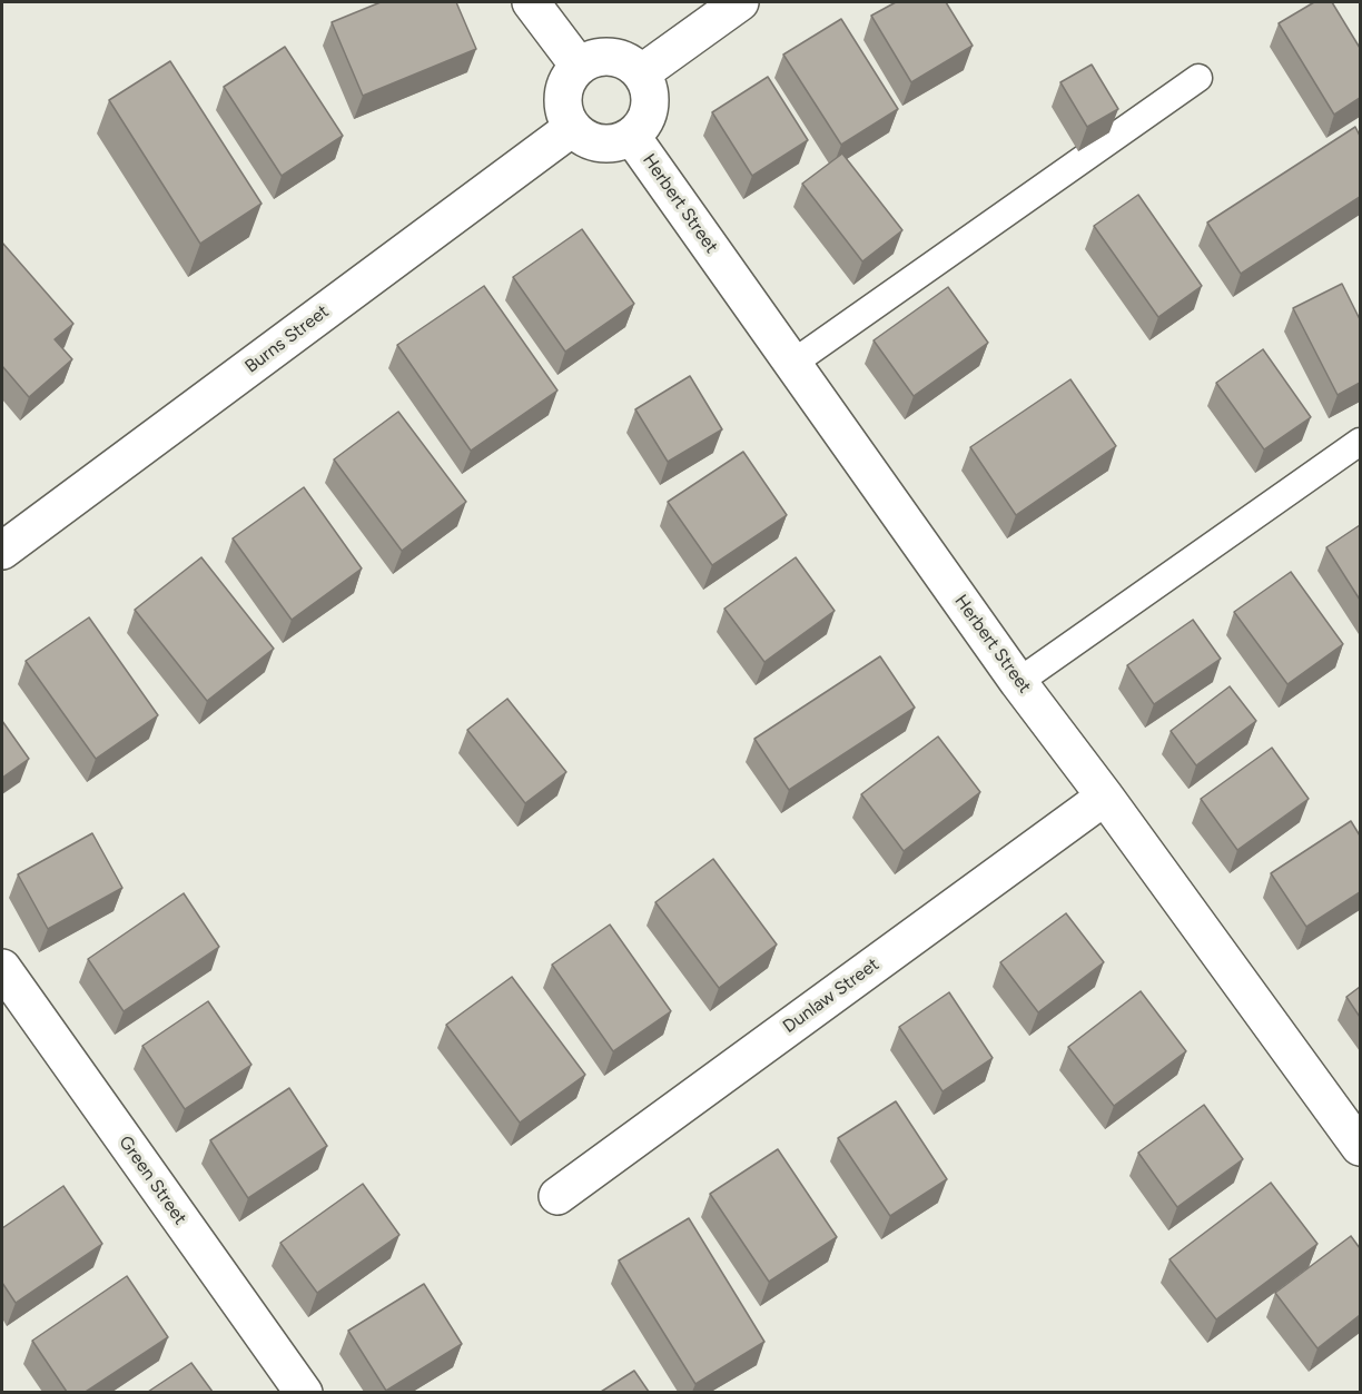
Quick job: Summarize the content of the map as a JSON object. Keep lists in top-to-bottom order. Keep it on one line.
{"streets":{"street":["Herbert Street","Burns Street","Dunlaw Street","Green Street"]},"crossings":[["Herbert Street","Burns Street"],["Herbert Street","Dunlaw Street"]]}
